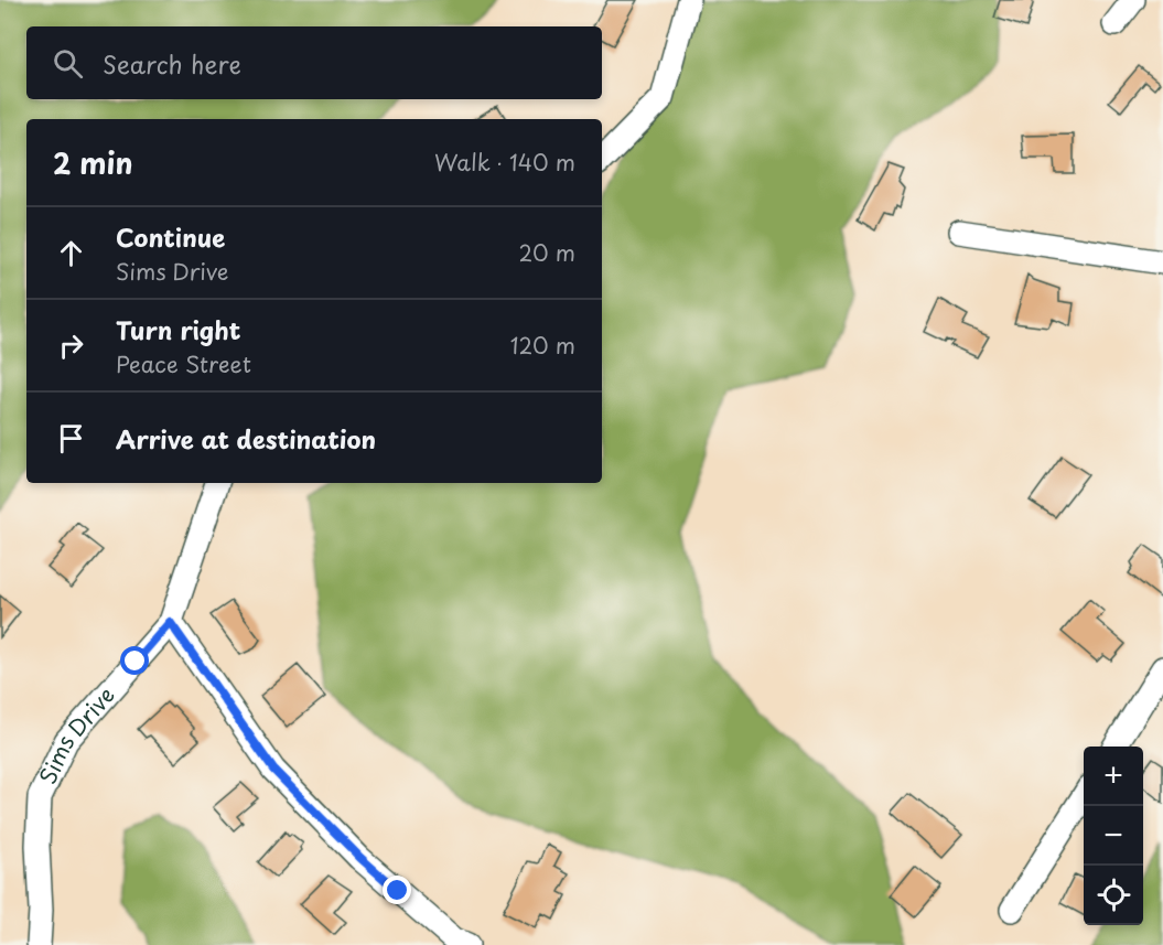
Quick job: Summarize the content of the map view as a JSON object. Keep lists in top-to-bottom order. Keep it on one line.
{"streets":{"street":["Sims Drive"]},"page":{"search":"Search here","heading":["2 min","Walk · 140 m"],"list":[["Continue","Sims Drive","20 m"],["Turn right","Peace Street","120 m"],"Arrive at destination"],"map_buttons":["+","−"]}}
